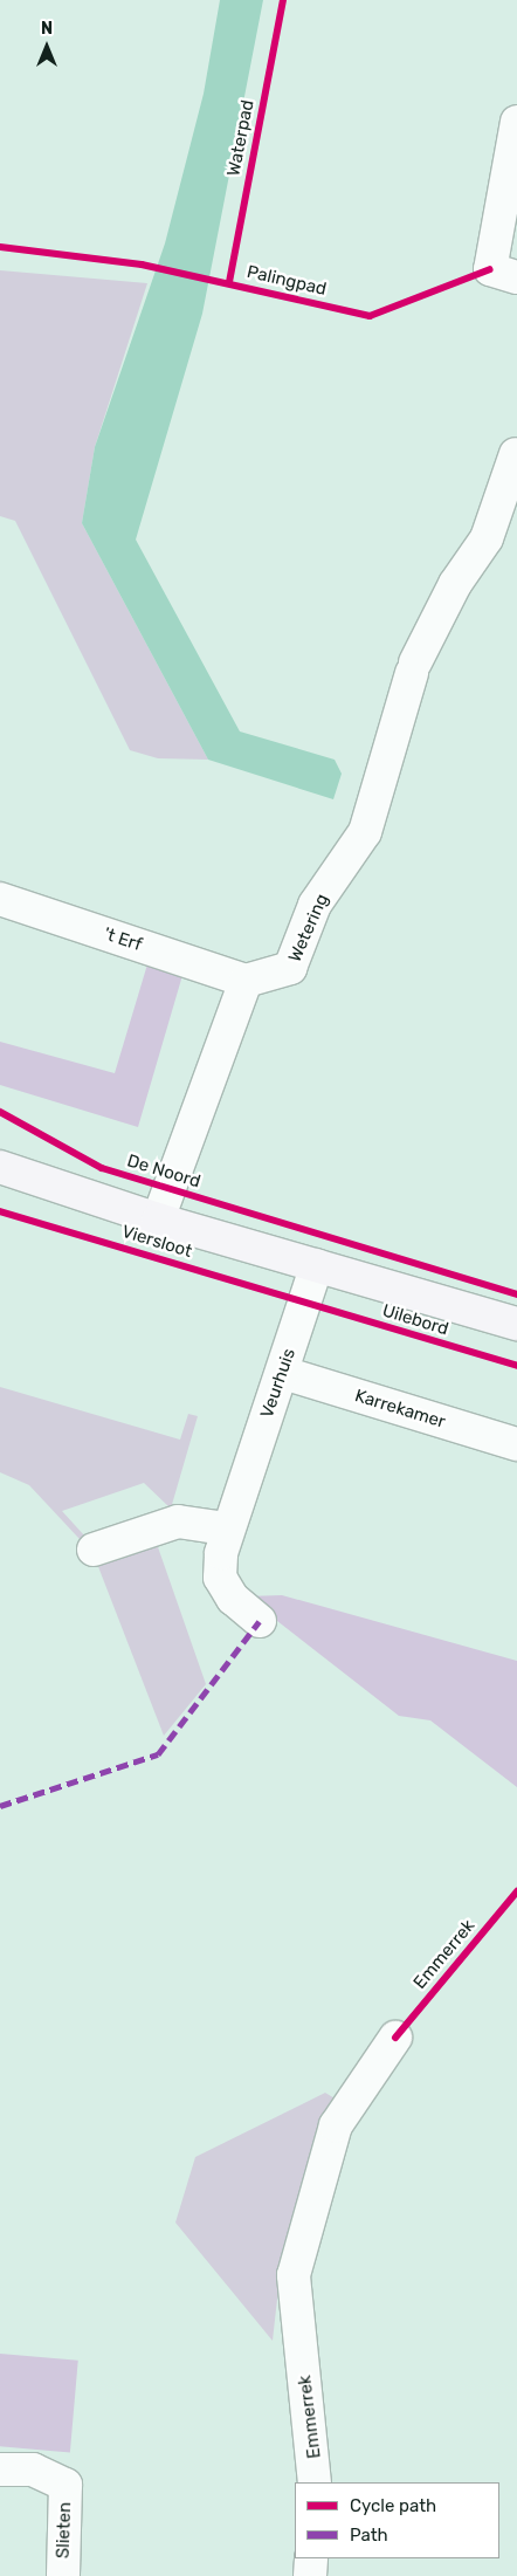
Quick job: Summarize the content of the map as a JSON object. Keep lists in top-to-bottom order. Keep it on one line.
{"streets":{"street":["Wetering","'t Erf","Viersloot","Uilebord","Veurhuis","Karrekamer","Emmerrek","Slieten"],"cycle path":["Waterpad","Palingpad","De Noord"]},"crossings":[["Wetering","'t Erf"],["Viersloot","Uilebord"],["Viersloot","Veurhuis"],["Uilebord","Veurhuis"],["Veurhuis","Karrekamer"]],"legend":["Cycle path","Path"],"north":"top"}
